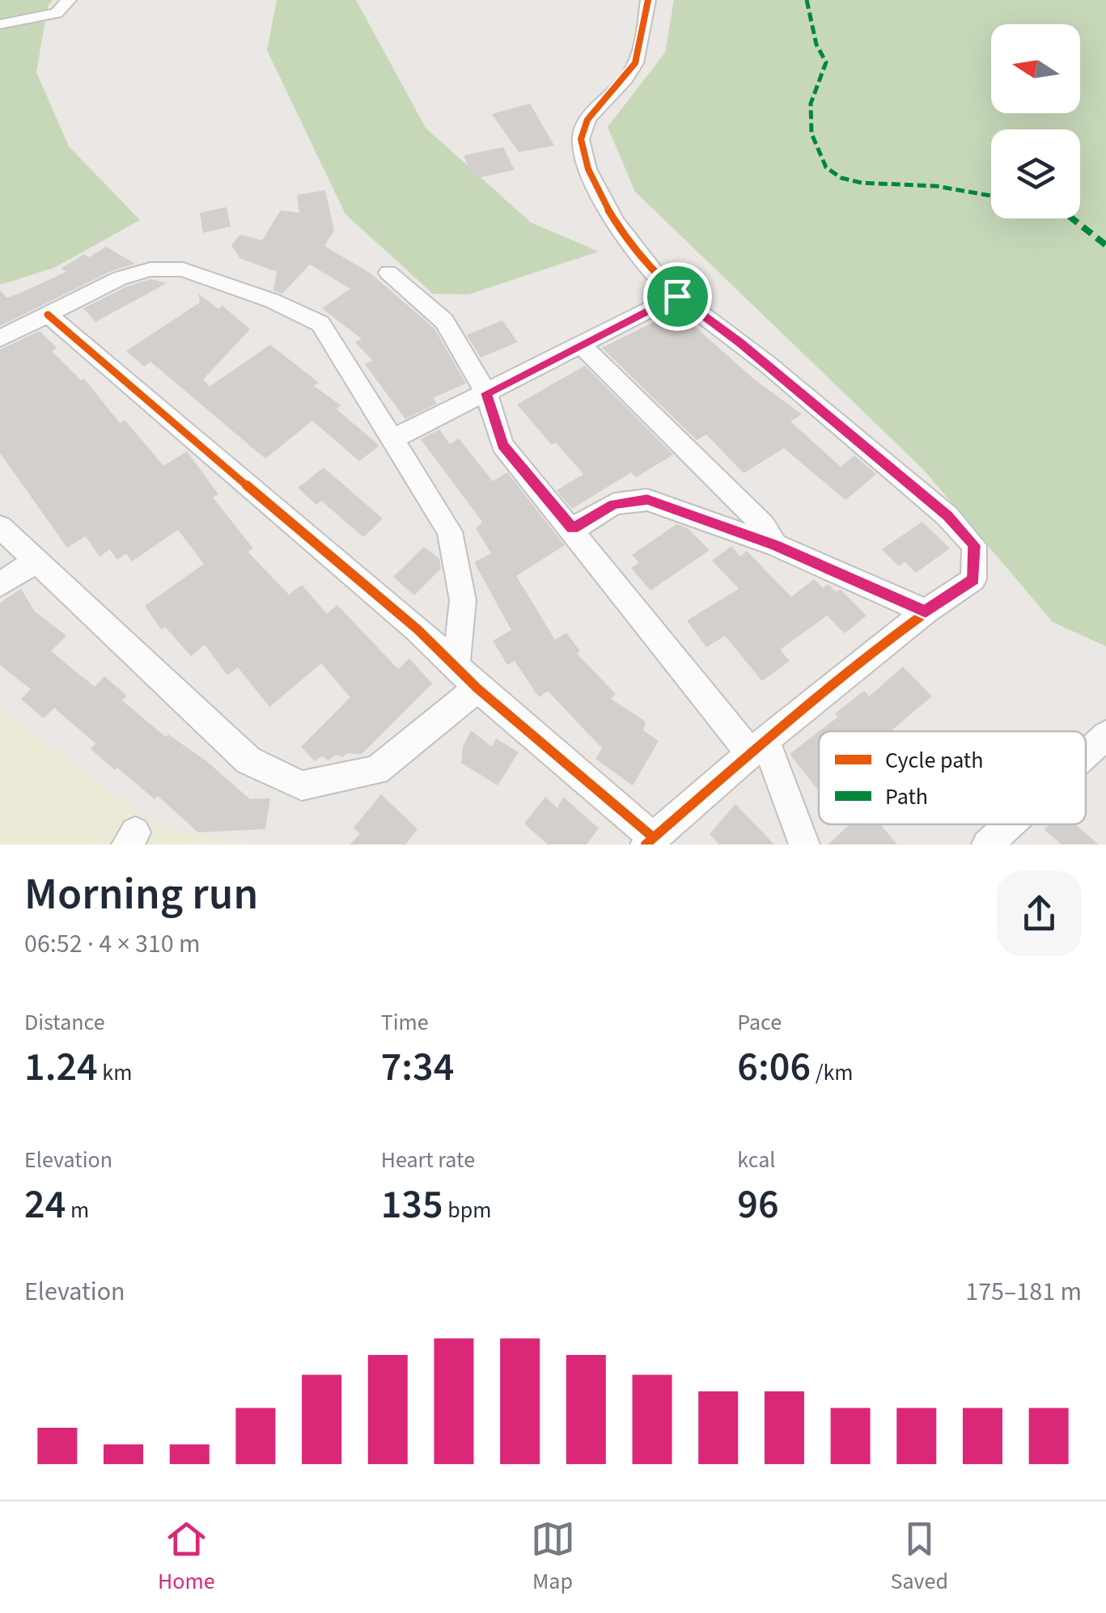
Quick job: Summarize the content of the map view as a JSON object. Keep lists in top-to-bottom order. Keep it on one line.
{"legend":["Cycle path","Path"],"north":"left","page":{"heading":["Morning run","06:52 · 4 × 310 m"],"stats":[["Distance","1.24 km"],["Time","7:34"],["Pace","6:06 /km"],["Elevation","24 m"],["Heart rate","135 bpm"],["kcal","96"]],"chart":["Elevation","175–181 m"],"tabs":["Home","Map","Saved"]}}
